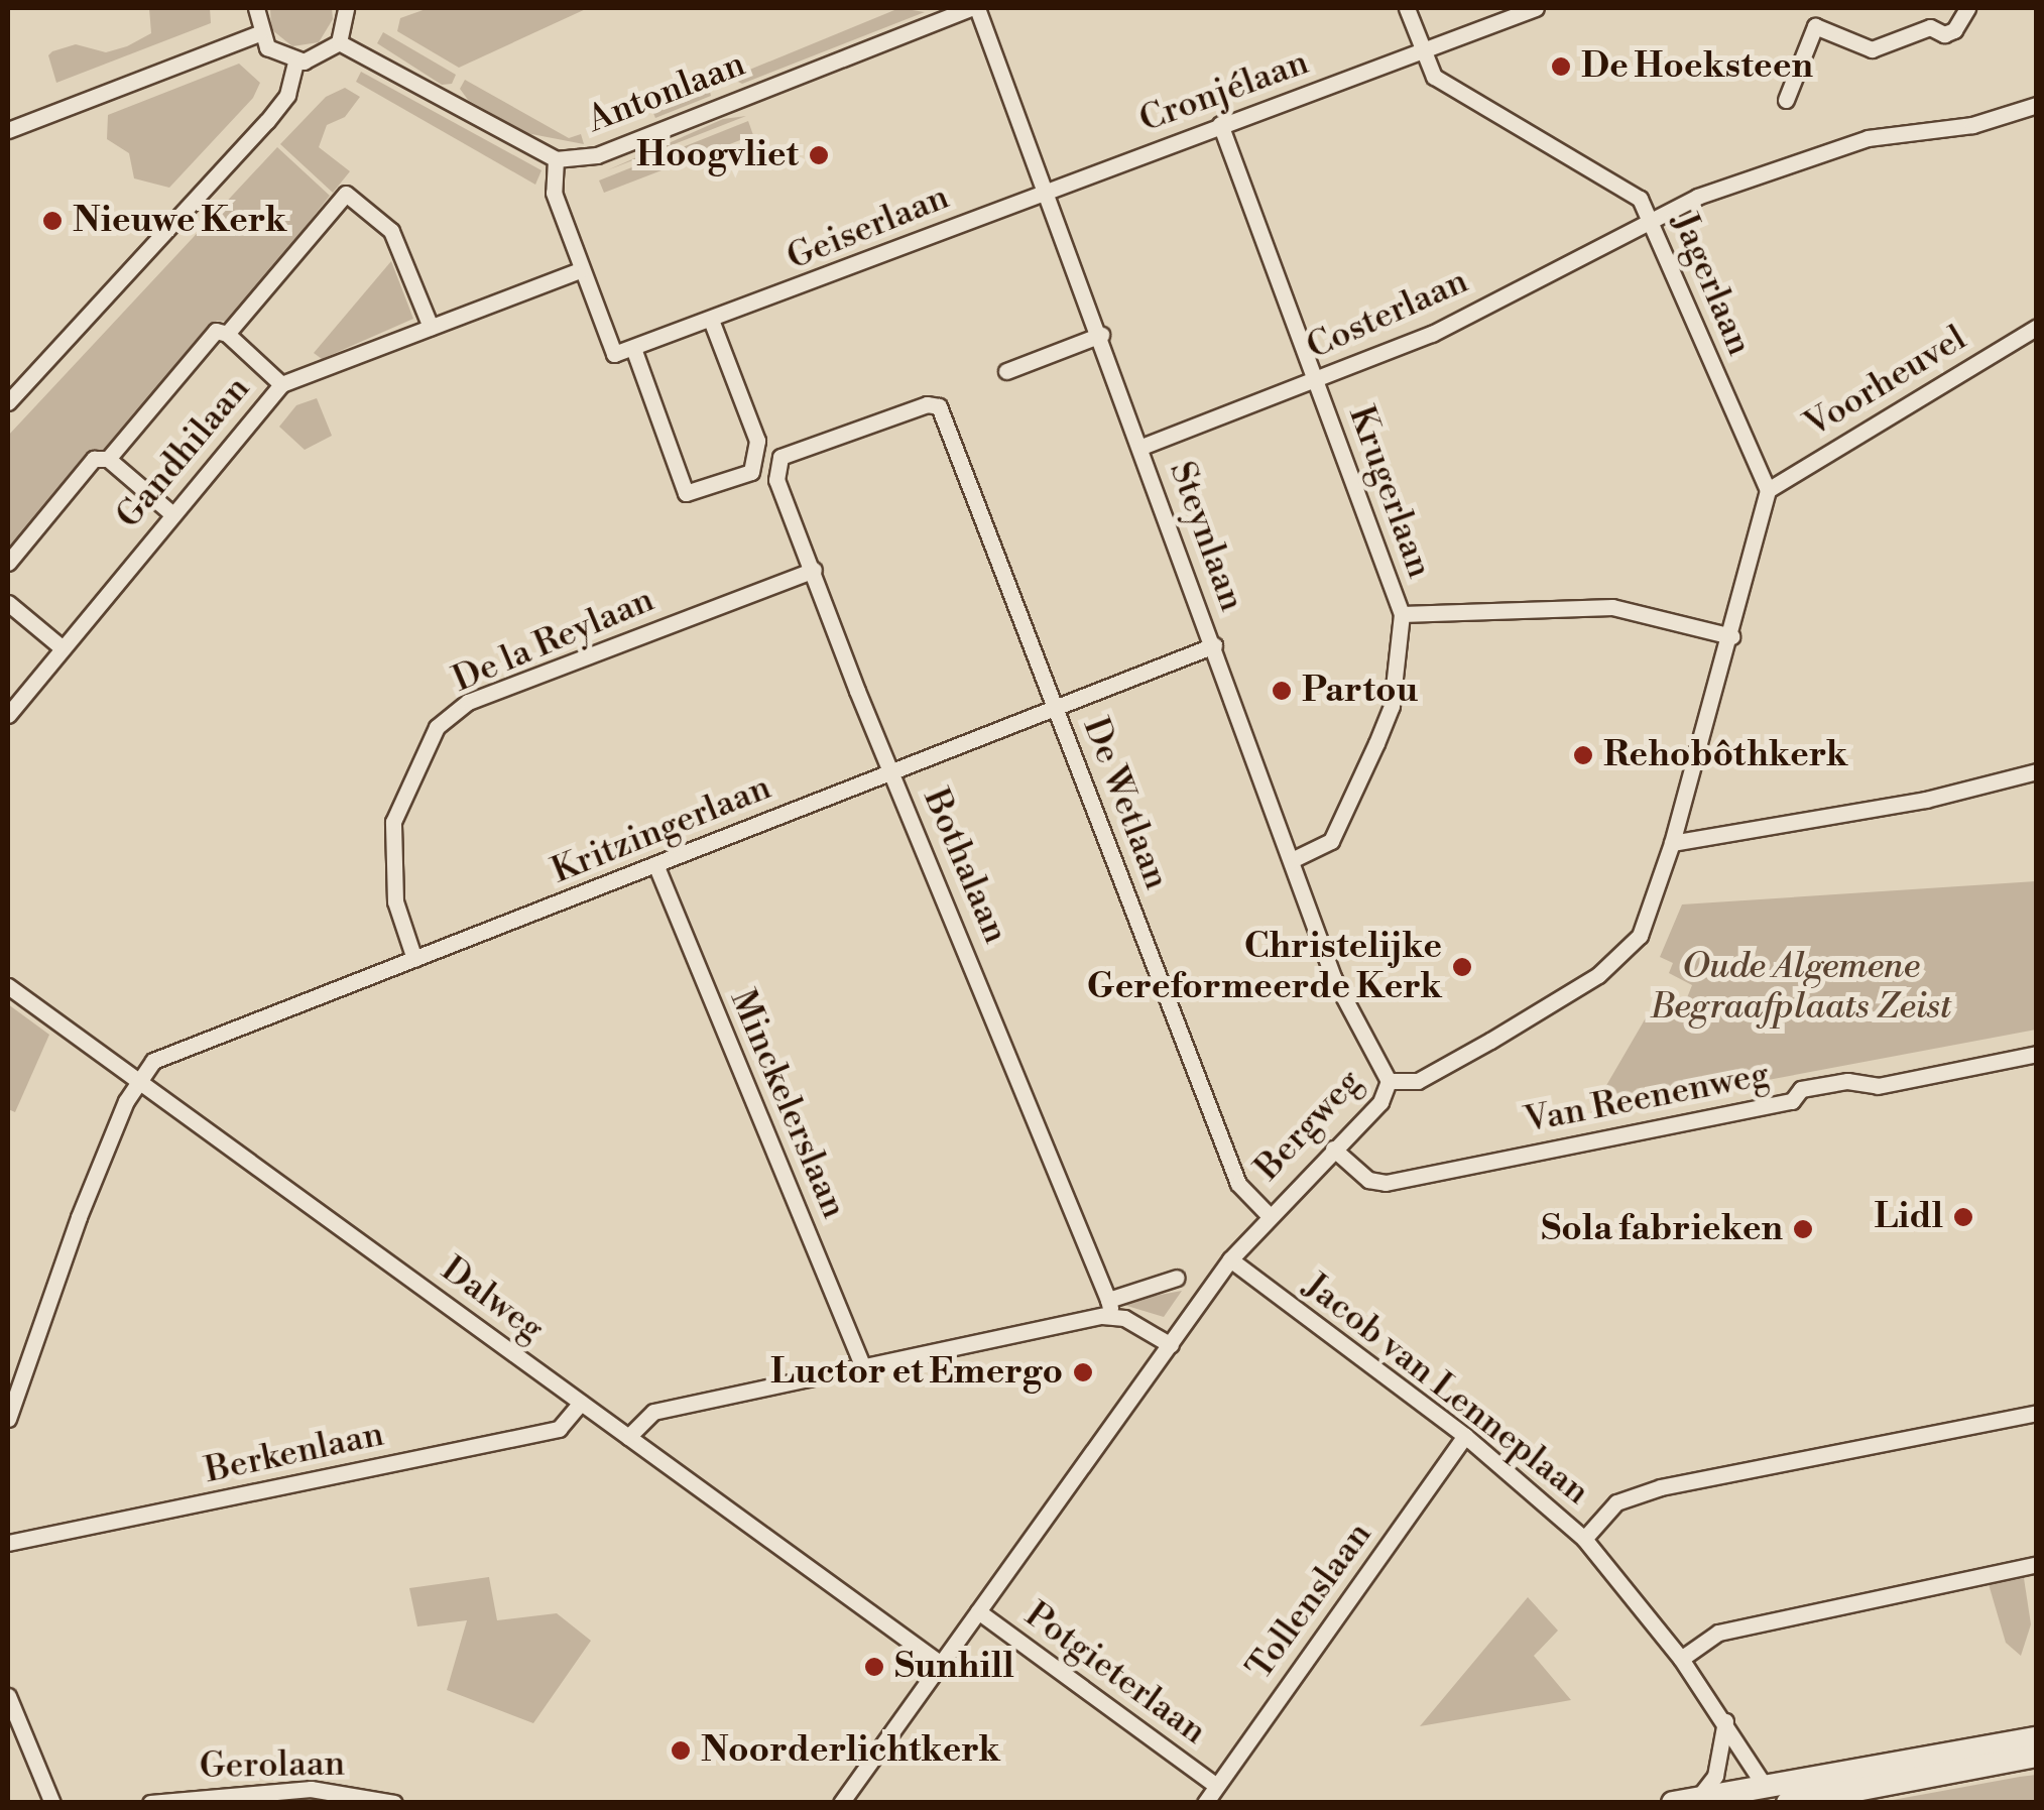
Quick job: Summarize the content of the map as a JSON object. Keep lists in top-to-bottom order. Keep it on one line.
{"streets":{"street":["Cronjélaan","Antonlaan","Geiserlaan","Jagerlaan","Costerlaan","Voorheuvel","Gandhilaan","Krugerlaan","Steynlaan","De la Reylaan","De Wetlaan","Kritzingerlaan","Bothalaan","Van Reenenweg","Minckelerslaan","Bergweg","Dalweg","Jacob van Lenneplaan","Berkenlaan","Tollenslaan","Potgieterlaan","Gerolaan"]},"crossings":[["Cronjélaan","Geiserlaan"],["Cronjélaan","Jagerlaan"],["Cronjélaan","Krugerlaan"],["Cronjélaan","Steynlaan"],["Antonlaan","Steynlaan"],["Geiserlaan","Steynlaan"],["Jagerlaan","Costerlaan"],["Jagerlaan","Voorheuvel"],["Jagerlaan","Bergweg"],["Costerlaan","Krugerlaan"],["Costerlaan","Steynlaan"],["Krugerlaan","Steynlaan"],["Steynlaan","Kritzingerlaan"],["Steynlaan","Bergweg"],["De la Reylaan","Kritzingerlaan"],["De la Reylaan","Bothalaan"],["De Wetlaan","Kritzingerlaan"],["De Wetlaan","Bothalaan"],["De Wetlaan","Bergweg"],["Kritzingerlaan","Bothalaan"],["Kritzingerlaan","Minckelerslaan"],["Kritzingerlaan","Dalweg"],["Van Reenenweg","Bergweg"],["Bergweg","Dalweg"],["Bergweg","Jacob van Lenneplaan"],["Bergweg","Potgieterlaan"],["Dalweg","Berkenlaan"],["Jacob van Lenneplaan","Tollenslaan"],["Tollenslaan","Potgieterlaan"]],"parks":["Oude Algemene Begraafplaats Zeist"],"places":["De Hoeksteen","Hoogvliet","Nieuwe Kerk","Partou","Rehobôthkerk","Christelijke Gereformeerde Kerk","Lidl","Sola fabrieken","Luctor et Emergo","Sunhill","Noorderlichtkerk"]}
